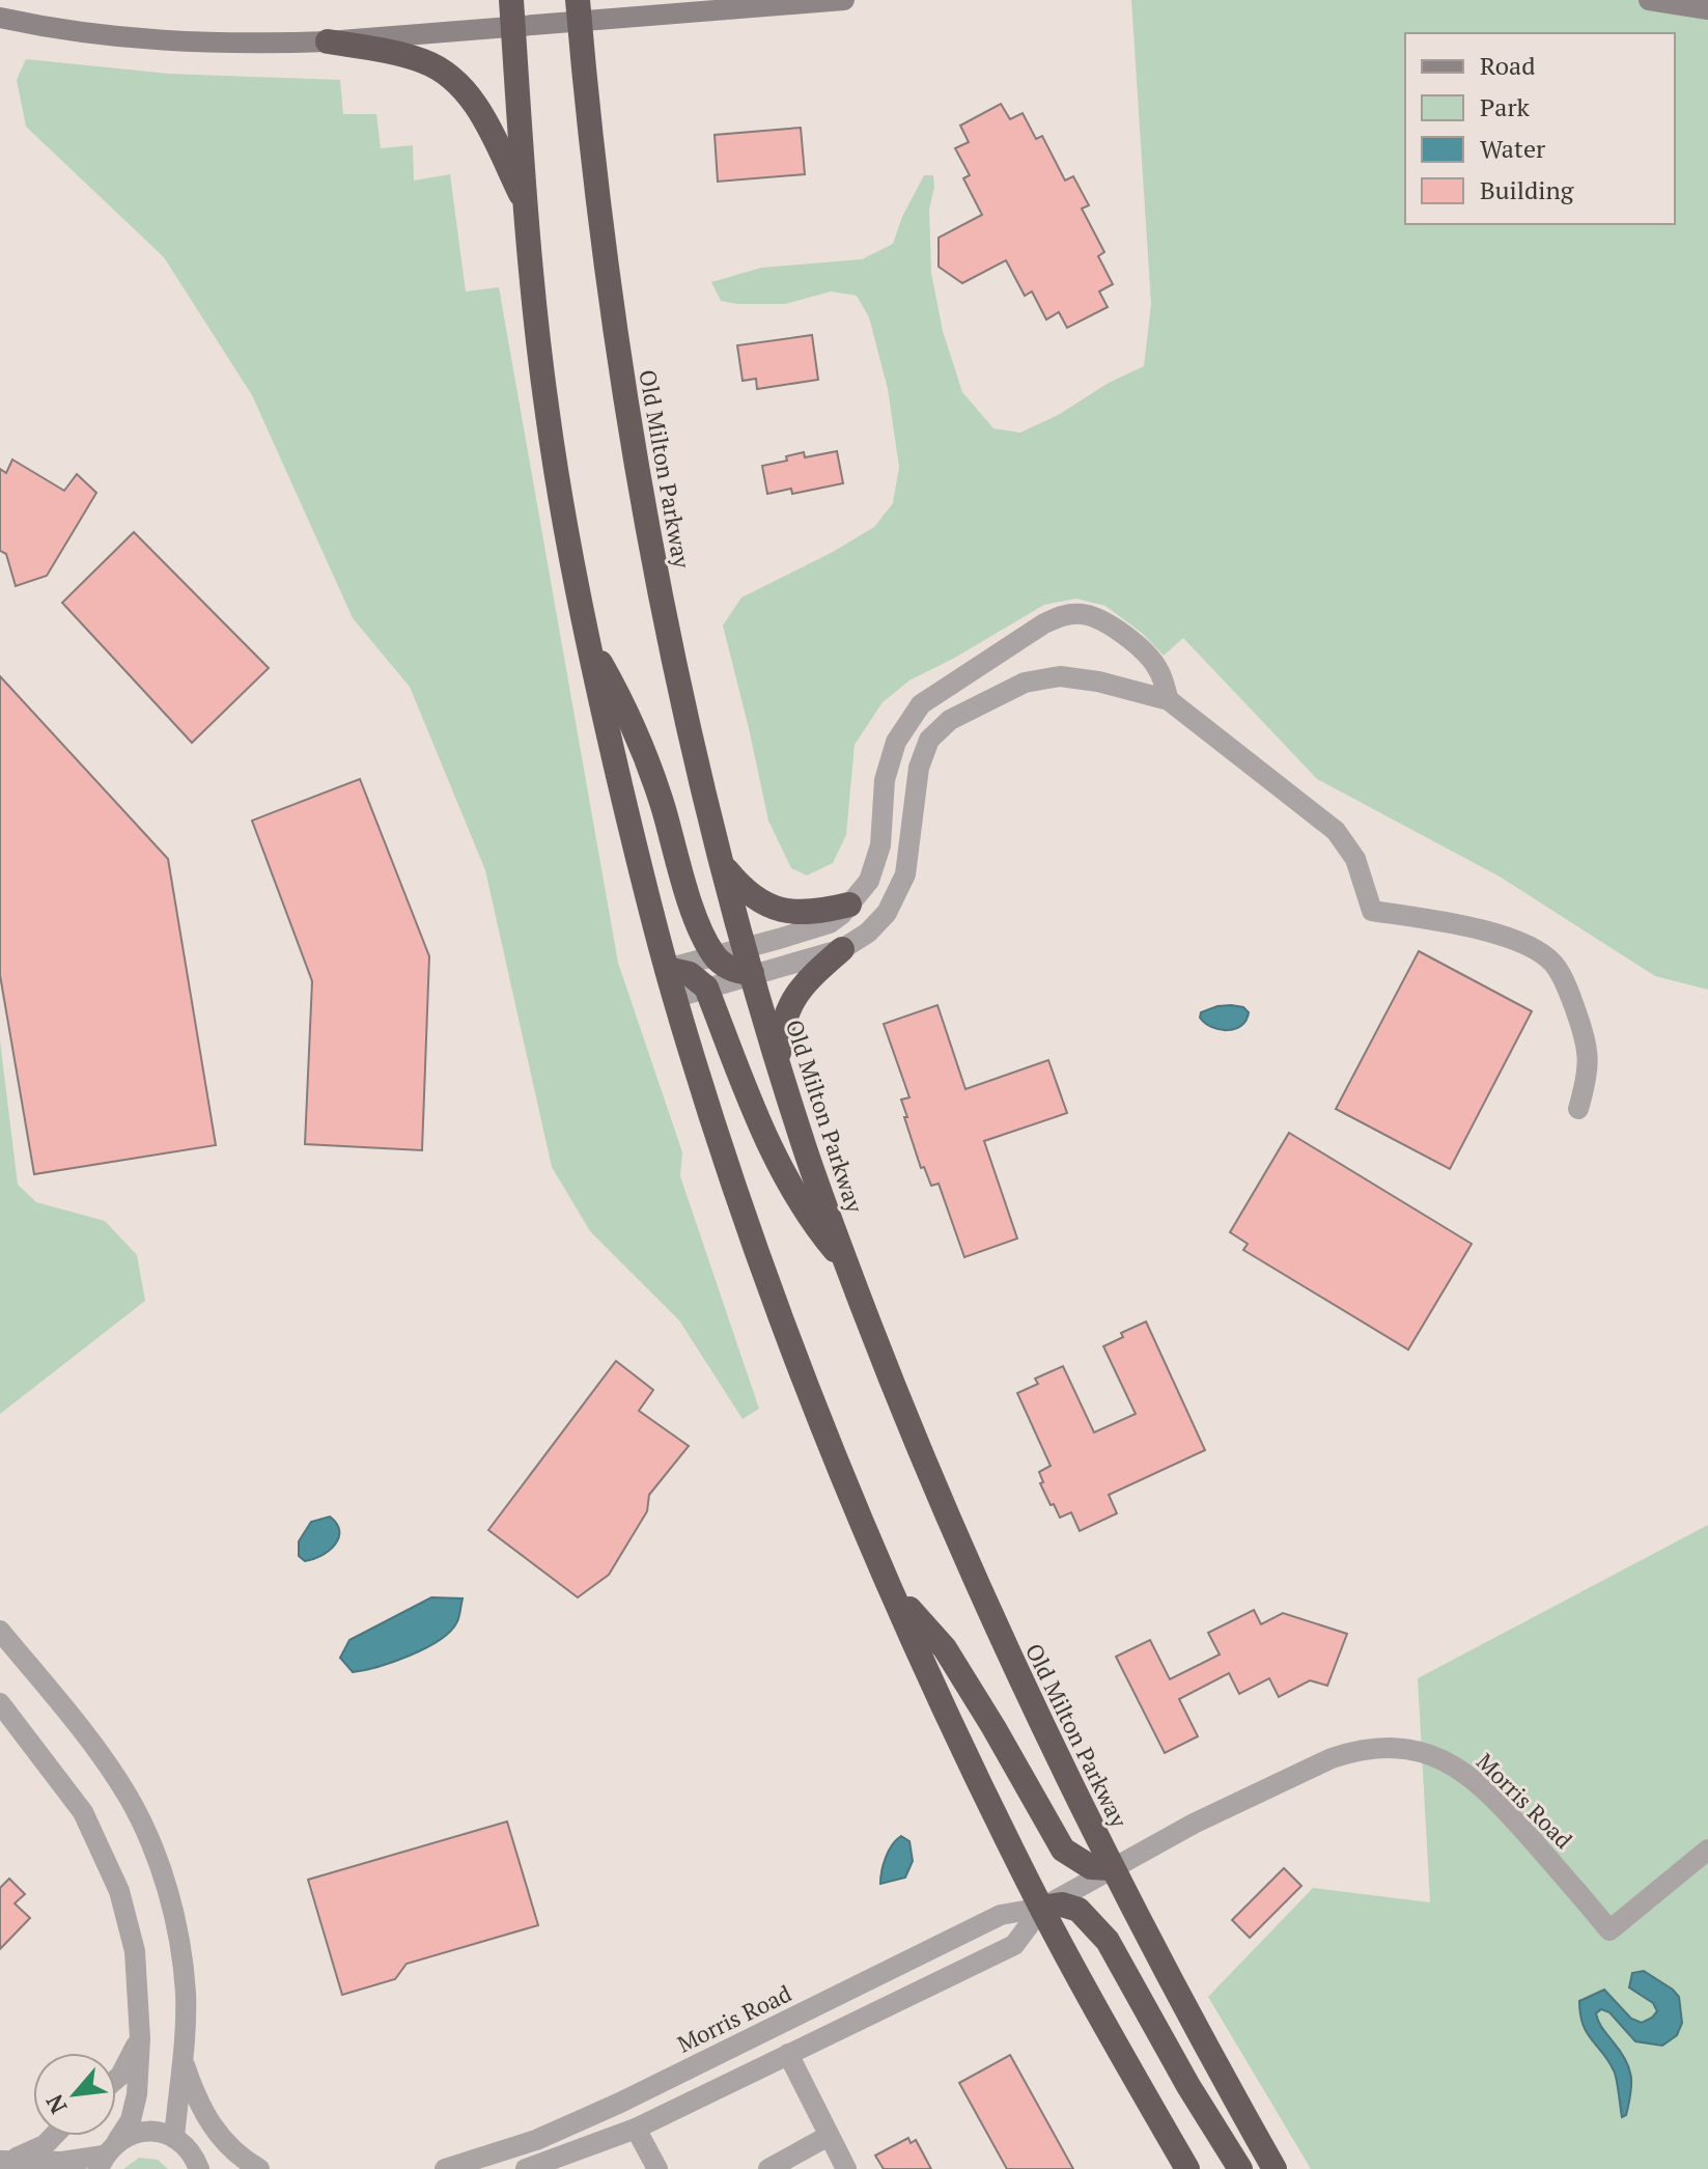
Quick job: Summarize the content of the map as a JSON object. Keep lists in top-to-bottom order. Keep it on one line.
{"streets":{"highway":["Old Milton Parkway"],"street":["Morris Road"]},"crossings":[["Old Milton Parkway","Morris Road"]],"legend":["Road","Park","Water","Building"],"north":"bottom left"}
